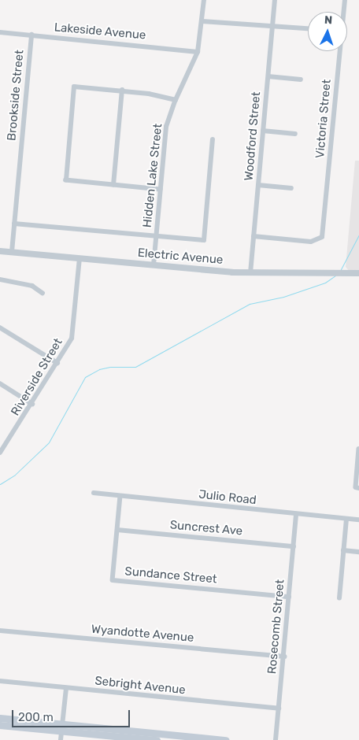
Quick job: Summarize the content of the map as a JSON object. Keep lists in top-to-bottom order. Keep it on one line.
{"streets":{"street":["Lakeside Avenue","Brookside Street","Victoria Street","Woodford Street","Hidden Lake Street","Electric Avenue","Riverside Street","Julio Road","Suncrest Ave","Sundance Street","Rosecomb Street","Wyandotte Avenue","Sebright Avenue"]},"crossings":[["Lakeside Avenue","Brookside Street"],["Lakeside Avenue","Hidden Lake Street"],["Brookside Street","Electric Avenue"],["Victoria Street","Woodford Street"],["Woodford Street","Electric Avenue"],["Hidden Lake Street","Electric Avenue"],["Electric Avenue","Riverside Street"],["Julio Road","Sundance Street"],["Julio Road","Rosecomb Street"],["Suncrest Ave","Sundance Street"],["Suncrest Ave","Rosecomb Street"],["Sundance Street","Rosecomb Street"],["Rosecomb Street","Wyandotte Avenue"],["Rosecomb Street","Sebright Avenue"]],"scale_bar":"200 m","north":"top"}
